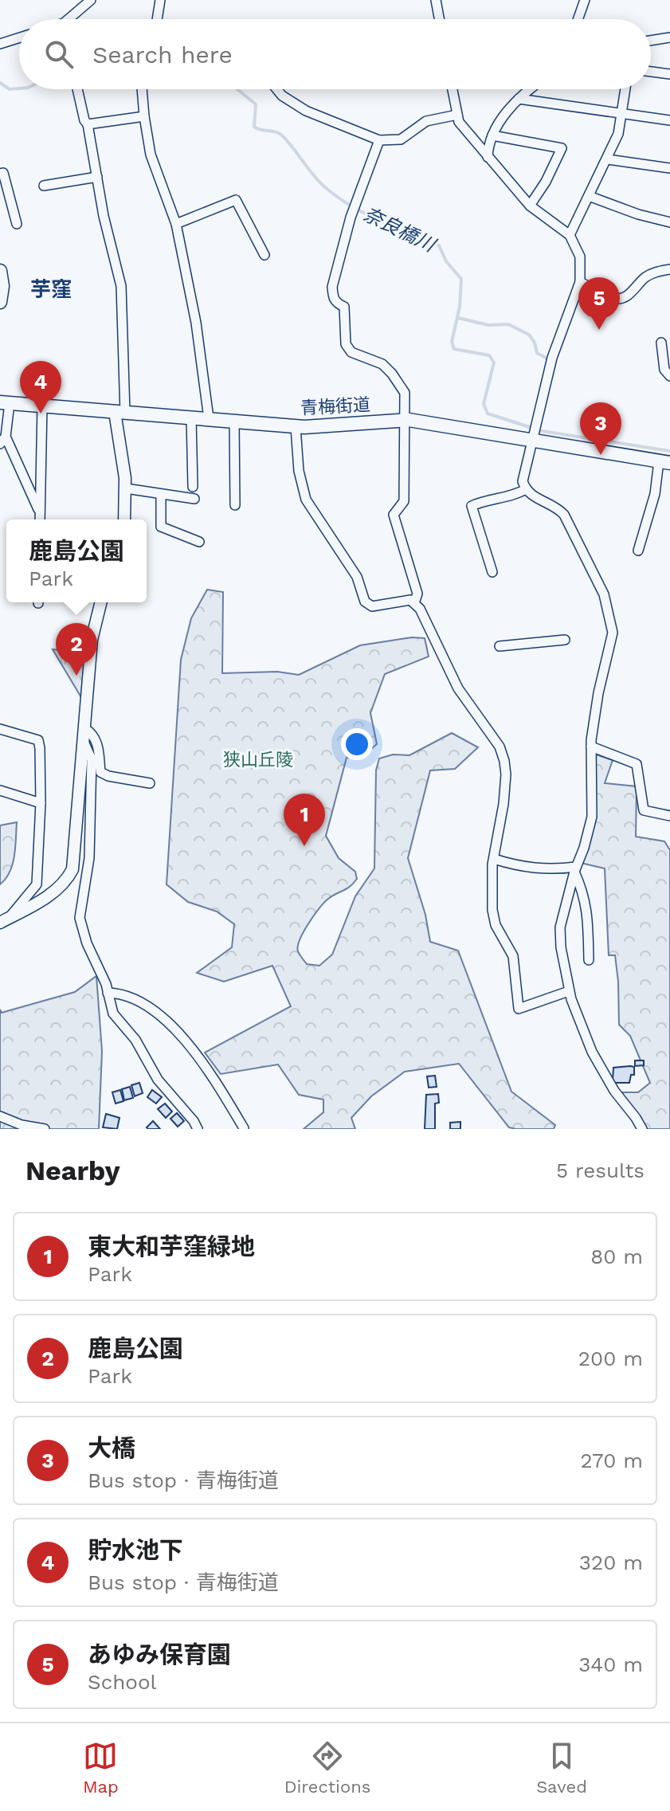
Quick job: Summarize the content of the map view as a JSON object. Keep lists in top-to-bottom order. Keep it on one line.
{"streets":{"main road":["青梅街道"]},"districts":["芋窪"],"water":["奈良橋川"],"parks":["狭山丘陵"],"page":{"search":"Search here","pins":["5","4","3","2","1"],"popup":["鹿島公園","Park"],"heading":["Nearby","5 results"],"list":[{"mark":"1","name":"東大和芋窪緑地","note":"Park","value":"80 m"},{"mark":"2","name":"鹿島公園","note":"Park","value":"200 m"},{"mark":"3","name":"大橋","note":"Bus stop · 青梅街道","value":"270 m"},{"mark":"4","name":"貯水池下","note":"Bus stop · 青梅街道","value":"320 m"},{"mark":"5","name":"あゆみ保育園","note":"School","value":"340 m"}],"nav":["Map","Directions","Saved"]}}
